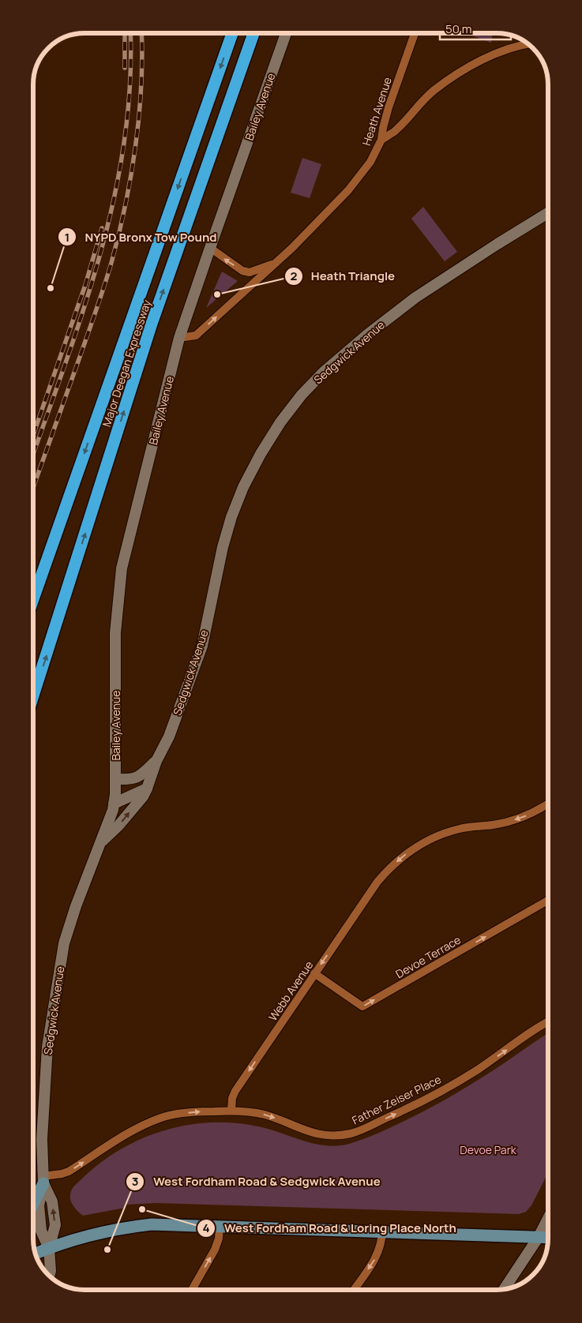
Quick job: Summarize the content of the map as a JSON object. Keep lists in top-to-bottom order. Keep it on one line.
{"streets":{"highway":["Major Deegan Expressway"],"main road":["Bailey Avenue","Sedgwick Avenue"],"street":["Heath Avenue","Devoe Terrace","Webb Avenue","Father Zeiser Place"]},"crossings":[["Bailey Avenue","Heath Avenue"],["Bailey Avenue","Sedgwick Avenue"],["Devoe Terrace","Webb Avenue"],["Webb Avenue","Father Zeiser Place"]],"one_way":["Devoe Terrace","Webb Avenue","Father Zeiser Place"],"parks":["Devoe Park"],"places":["NYPD Bronx Tow Pound","Heath Triangle","West Fordham Road & Loring Place North","West Fordham Road & Sedgwick Avenue"],"scale_bar":"50 m"}
